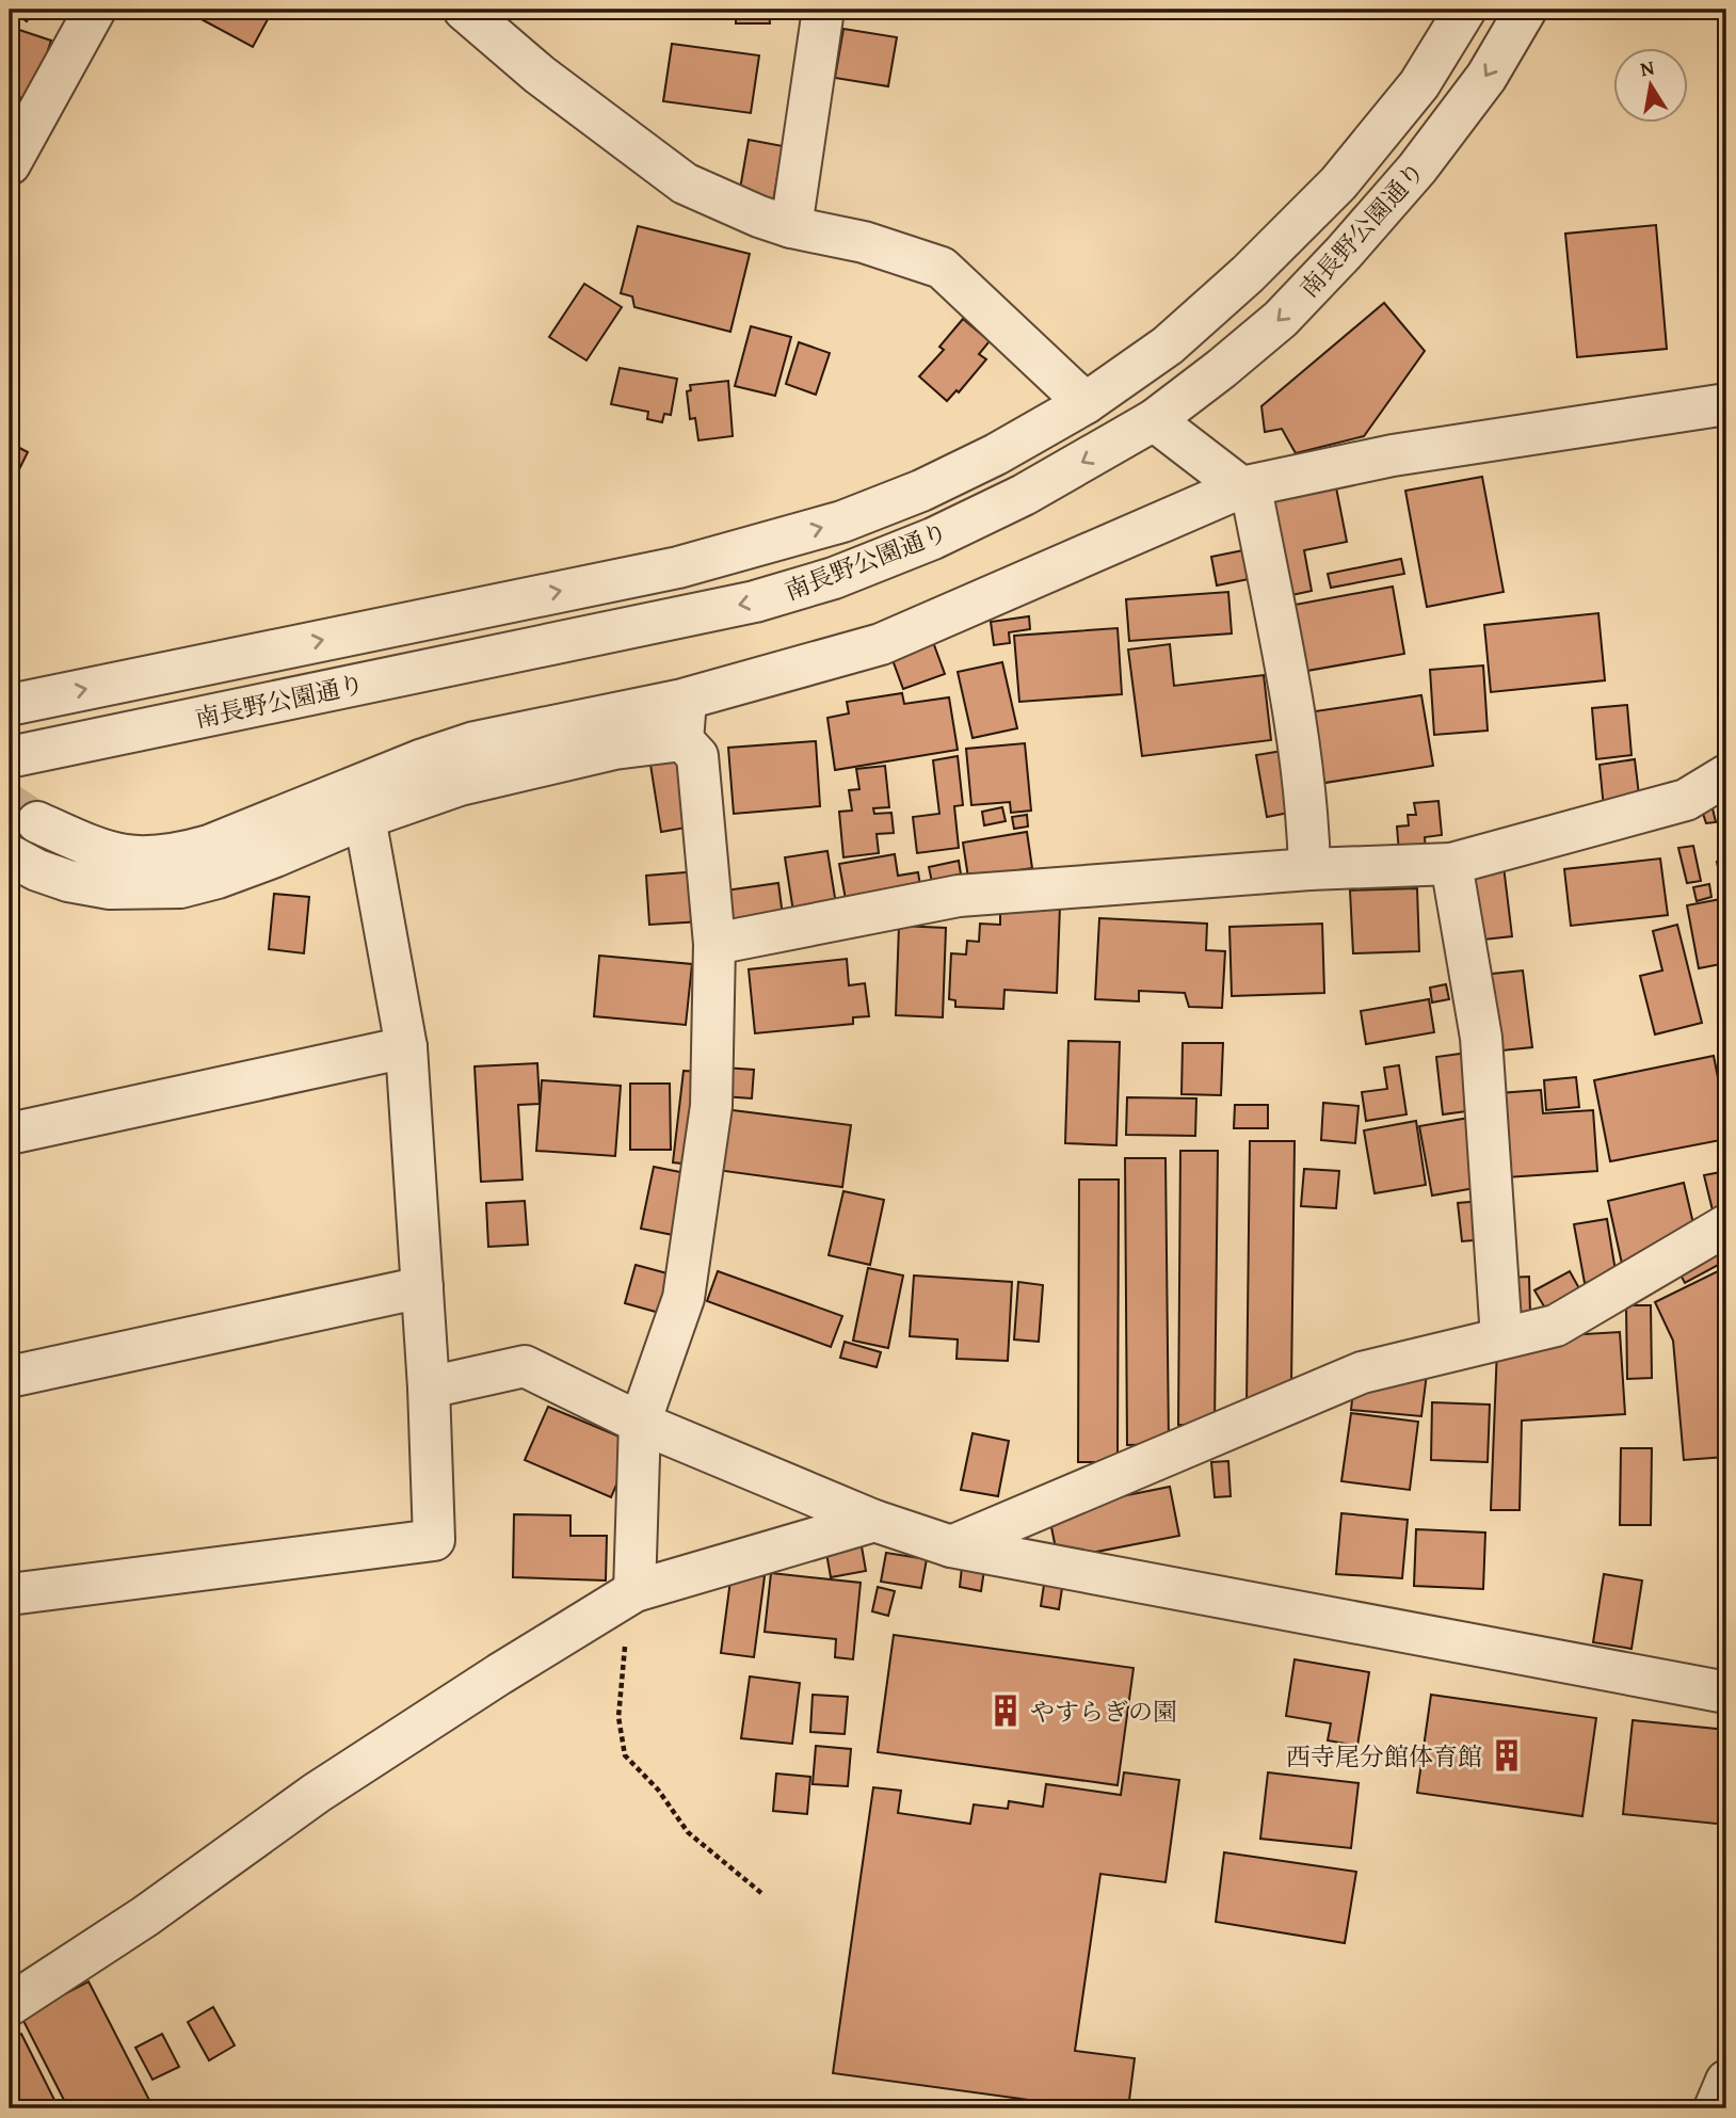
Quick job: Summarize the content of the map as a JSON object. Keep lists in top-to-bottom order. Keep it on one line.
{"streets":{"street":["南長野公園通り"]},"places":{"building":["やすらぎの園","西寺尾分館体育館"]},"north":"top"}
